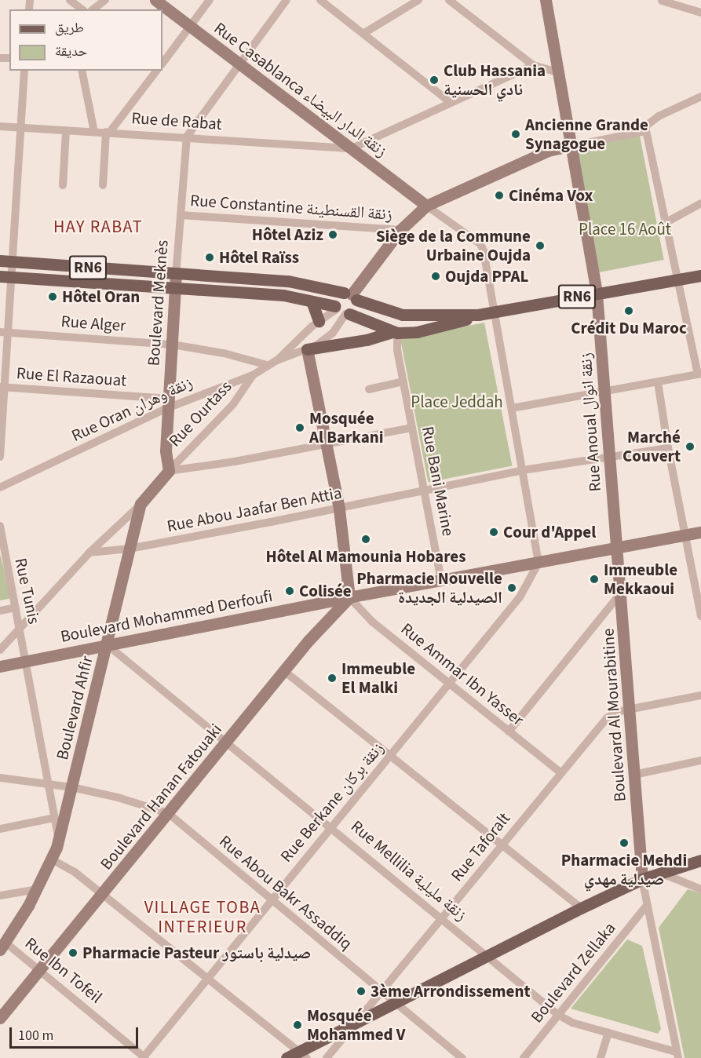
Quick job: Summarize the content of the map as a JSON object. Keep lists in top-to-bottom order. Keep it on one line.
{"streets":{"main road":["RN6"],"street":["Rue Casablanca زنقة الدار البيضاء","Rue de Rabat","Rue Constantine زنقة القسنطينة","Boulevard Meknès","Rue Alger","Rue El Razaouat","Rue Oran زنقة وهران","Rue Ourtass","Rue Anoual زنقة انوال","Rue Bani Marine","Rue Abou Jaafar Ben Attia","Rue Tunis","Boulevard Mohammed Derfoufi","Rue Ammar Ibn Yasser","Boulevard Ahfir","Boulevard Al Mourabitine","Boulevard Hanan Fatouaki","Rue Berkane زنقة بركان","Rue Taforalt","Rue Mellilia زنقة مليلية","Rue Abou Bakr Assaddiq","Rue Ibn Tofeil","Boulevard Zellaka"]},"crossings":[["Rue Casablanca زنقة الدار البيضاء","Rue de Rabat"],["Rue de Rabat","Boulevard Meknès"],["Rue Constantine زنقة القسنطينة","Boulevard Meknès"],["RN6","Boulevard Meknès"],["RN6","Rue Anoual زنقة انوال"],["RN6","Rue Bani Marine"],["Boulevard Meknès","Rue Alger"],["Boulevard Meknès","Rue El Razaouat"],["Boulevard Meknès","Rue Oran زنقة وهران"],["Boulevard Meknès","Rue Ourtass"],["Boulevard Meknès","Boulevard Ahfir"],["Rue Alger","Rue Oran زنقة وهران"],["Rue El Razaouat","Rue Oran زنقة وهران"],["Rue Oran زنقة وهران","Rue Ourtass"],["Rue Ourtass","Boulevard Ahfir"],["Rue Anoual زنقة انوال","Rue Abou Jaafar Ben Attia"],["Rue Anoual زنقة انوال","Boulevard Mohammed Derfoufi"],["Rue Anoual زنقة انوال","Boulevard Al Mourabitine"],["Rue Bani Marine","Rue Abou Jaafar Ben Attia"],["Rue Bani Marine","Boulevard Mohammed Derfoufi"],["Rue Abou Jaafar Ben Attia","Boulevard Ahfir"],["Rue Tunis","Boulevard Mohammed Derfoufi"],["Rue Tunis","Boulevard Ahfir"],["Rue Tunis","Rue Abou Bakr Assaddiq"],["Boulevard Mohammed Derfoufi","Rue Ammar Ibn Yasser"],["Boulevard Mohammed Derfoufi","Boulevard Ahfir"],["Boulevard Mohammed Derfoufi","Boulevard Al Mourabitine"],["Boulevard Mohammed Derfoufi","Boulevard Hanan Fatouaki"],["Boulevard Mohammed Derfoufi","Rue Berkane زنقة بركان"],["Boulevard Mohammed Derfoufi","Rue Mellilia زنقة مليلية"],["Rue Ammar Ibn Yasser","Boulevard Hanan Fatouaki"],["Rue Ammar Ibn Yasser","Rue Berkane زنقة بركان"],["Rue Ammar Ibn Yasser","Rue Taforalt"],["Boulevard Ahfir","Rue Mellilia زنقة مليلية"],["Boulevard Ahfir","Rue Abou Bakr Assaddiq"],["Boulevard Ahfir","Rue Ibn Tofeil"],["Boulevard Al Mourabitine","Rue Taforalt"],["Boulevard Hanan Fatouaki","Rue Mellilia زنقة مليلية"],["Boulevard Hanan Fatouaki","Rue Abou Bakr Assaddiq"],["Boulevard Hanan Fatouaki","Rue Ibn Tofeil"],["Rue Berkane زنقة بركان","Rue Mellilia زنقة مليلية"],["Rue Berkane زنقة بركان","Rue Abou Bakr Assaddiq"],["Rue Berkane زنقة بركان","Rue Ibn Tofeil"],["Rue Taforalt","Rue Mellilia زنقة مليلية"],["Rue Taforalt","Rue Abou Bakr Assaddiq"],["Rue Mellilia زنقة مليلية","Boulevard Zellaka"]],"districts":["HAY RABAT","VILLAGE TOBA INTERIEUR"],"parks":["Place 16 Août","Place Jeddah"],"places":["Club Hassania نادي الحسنية","Ancienne Grande Synagogue","Cinéma Vox","Hôtel Aziz","Siège de la Commune Urbaine Oujda","Hôtel Raïss","Oujda PPAL","Hôtel Oran","Crédit Du Maroc","Mosquée Al Barkani","Marché Couvert","Cour d'Appel","Hôtel Al Mamounia Hobares","Immeuble Mekkaoui","Pharmacie Nouvelle الصيدلية الجديدة","Colisée","Immeuble El Malki","Pharmacie Mehdi صيدلية مهدي","Pharmacie Pasteur صيدلية باستور","3ème Arrondissement","Mosquée Mohammed V"],"legend":["طريق","حديقة"],"scale_bar":"100 m"}
